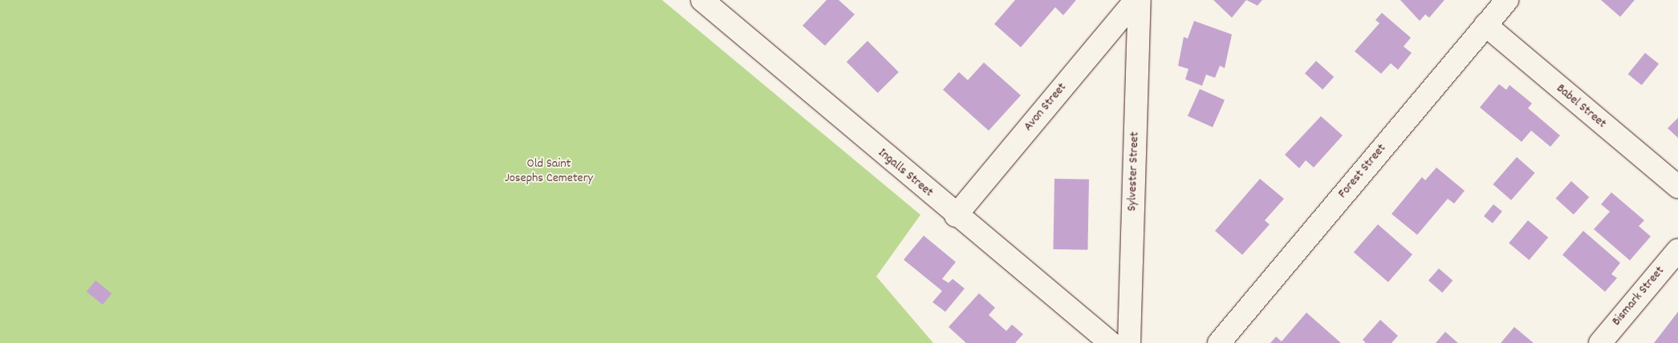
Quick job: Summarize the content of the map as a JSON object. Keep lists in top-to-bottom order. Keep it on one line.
{"streets":{"street":["Babel Street","Avon Street","Sylvester Street","Forest Street","Ingalls Street","Bismark Street"]},"crossings":[["Babel Street","Forest Street"],["Avon Street","Ingalls Street"]],"parks":["Old Saint Josephs Cemetery"]}
